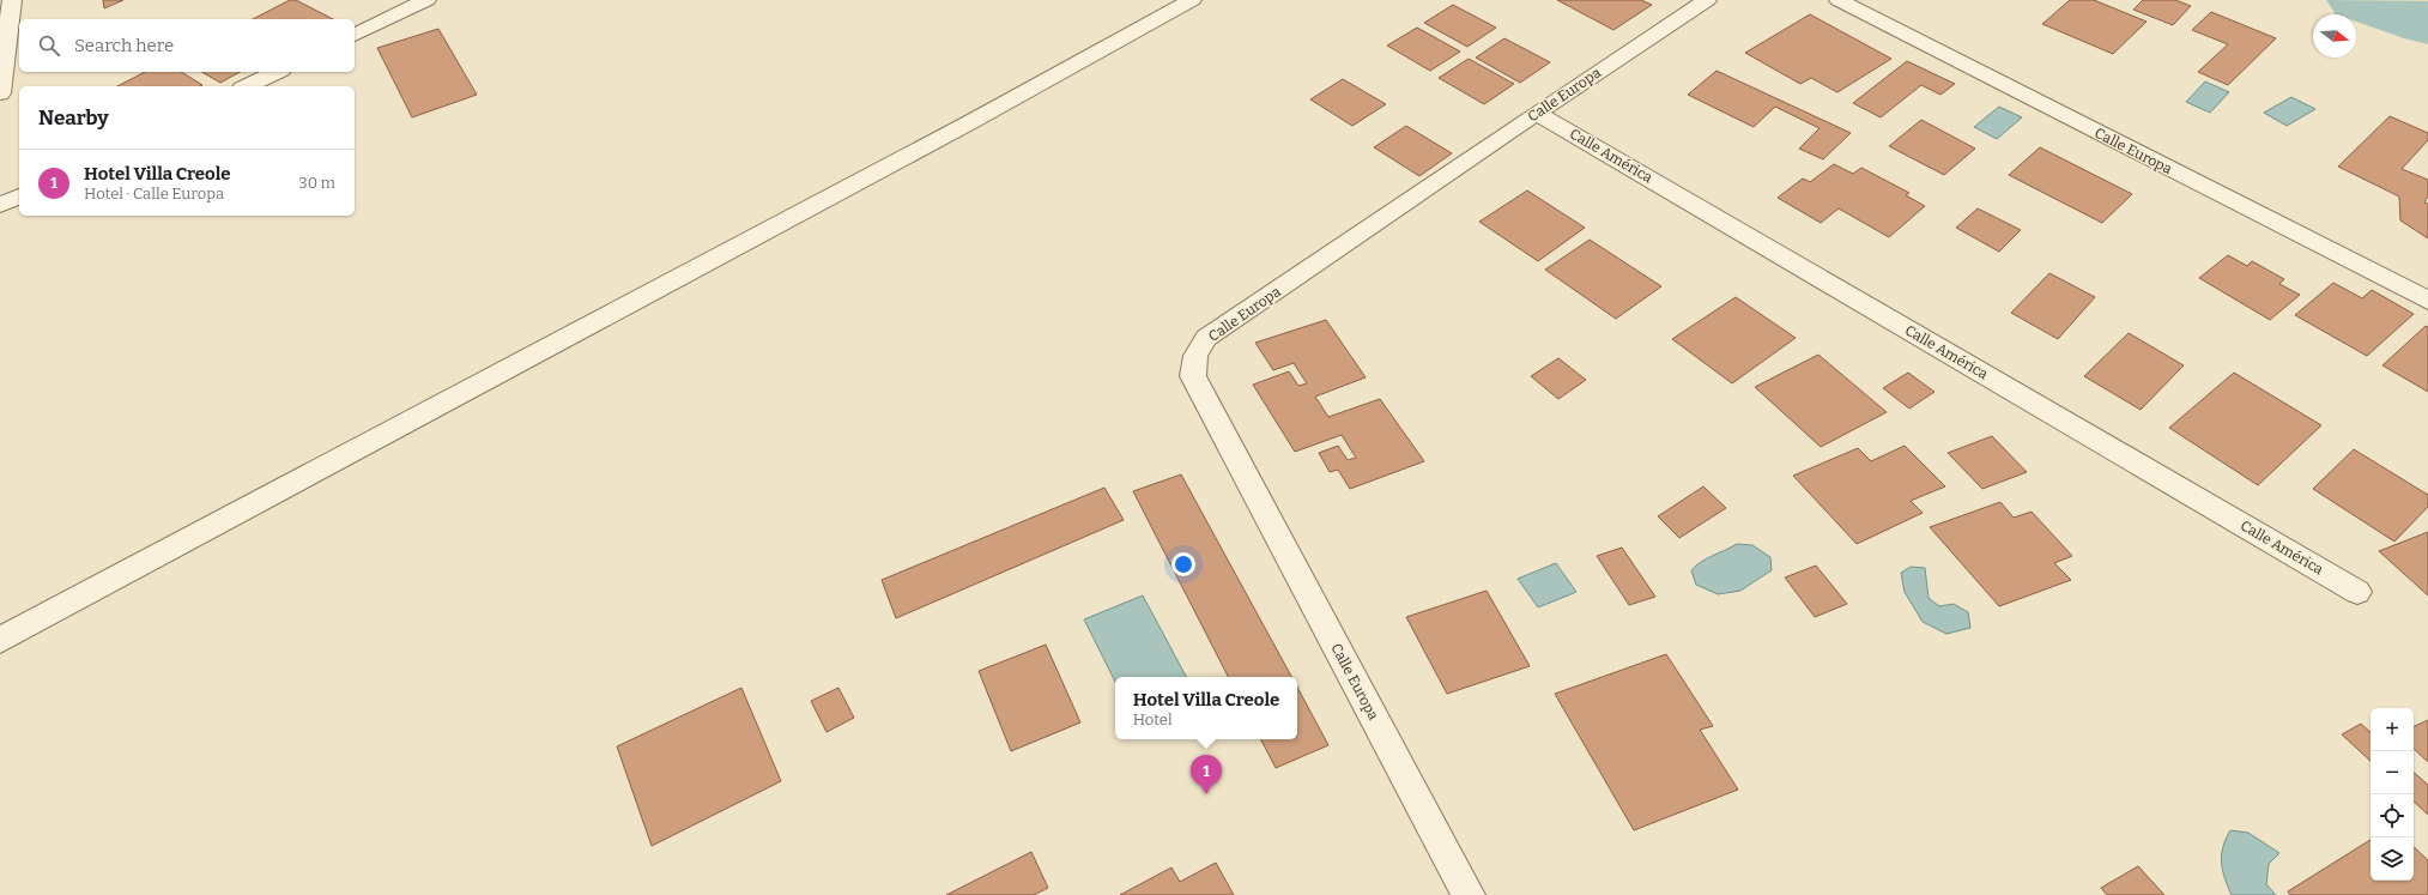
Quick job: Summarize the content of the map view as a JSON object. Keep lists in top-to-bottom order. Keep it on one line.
{"streets":{"street":["Calle Europa","Calle América"]},"crossings":[["Calle Europa","Calle América"]],"north":"right","page":{"search":"Search here","heading":"Nearby","list":[{"mark":"1","name":"Hotel Villa Creole","note":"Hotel · Calle Europa","value":"30 m"}],"popup":["Hotel Villa Creole","Hotel"],"map_buttons":["+","−"],"pins":"1"}}
